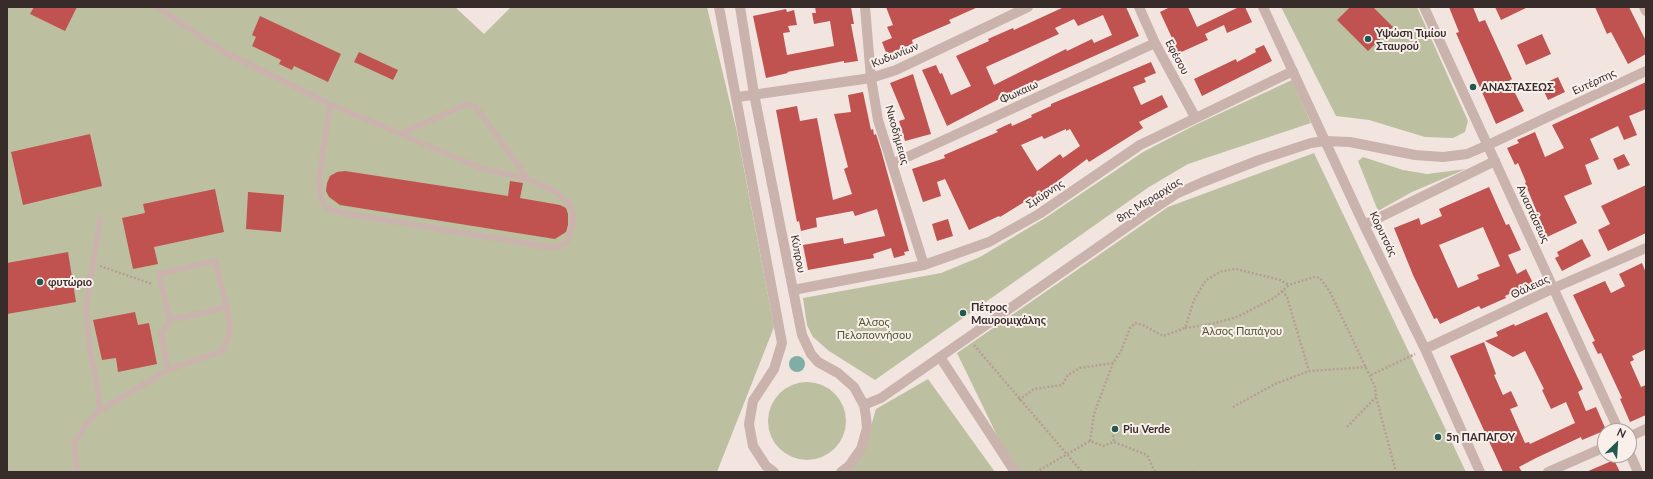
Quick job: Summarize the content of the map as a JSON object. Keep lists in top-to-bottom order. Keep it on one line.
{"streets":{"street":["Κυδωνίων","Εφέσου","Ευτέρπης","Φωκαιω","Νικοδήμειας","Σμύρνης","8ης Μεραρχίας","Αναστάσεως","Κορυτσάς","Κύπρου","Θάλειας"]},"crossings":[["Κυδωνίων","Νικοδήμειας"],["Κυδωνίων","Κύπρου"],["Εφέσου","Φωκαιω"],["Εφέσου","Σμύρνης"],["Ευτέρπης","8ης Μεραρχίας"],["Ευτέρπης","Αναστάσεως"],["Φωκαιω","Νικοδήμειας"],["Νικοδήμειας","Σμύρνης"],["Σμύρνης","Κορυτσάς"],["Σμύρνης","Κύπρου"],["8ης Μεραρχίας","Αναστάσεως"],["8ης Μεραρχίας","Κορυτσάς"],["8ης Μεραρχίας","Κύπρου"],["Αναστάσεως","Θάλειας"],["Κορυτσάς","Θάλειας"]],"parks":["Άλσος Πελοποννήσου","Άλσος Παπάγου"],"places":["Υψώση Τιμίου Σταυρού","ΑΝΑΣΤΑΣΕΩΣ","φυτώριο","Πέτρος Μαυρομιχάλης","Piu Verde","5η ΠΑΠΑΓΟΥ"],"north":"top right"}
